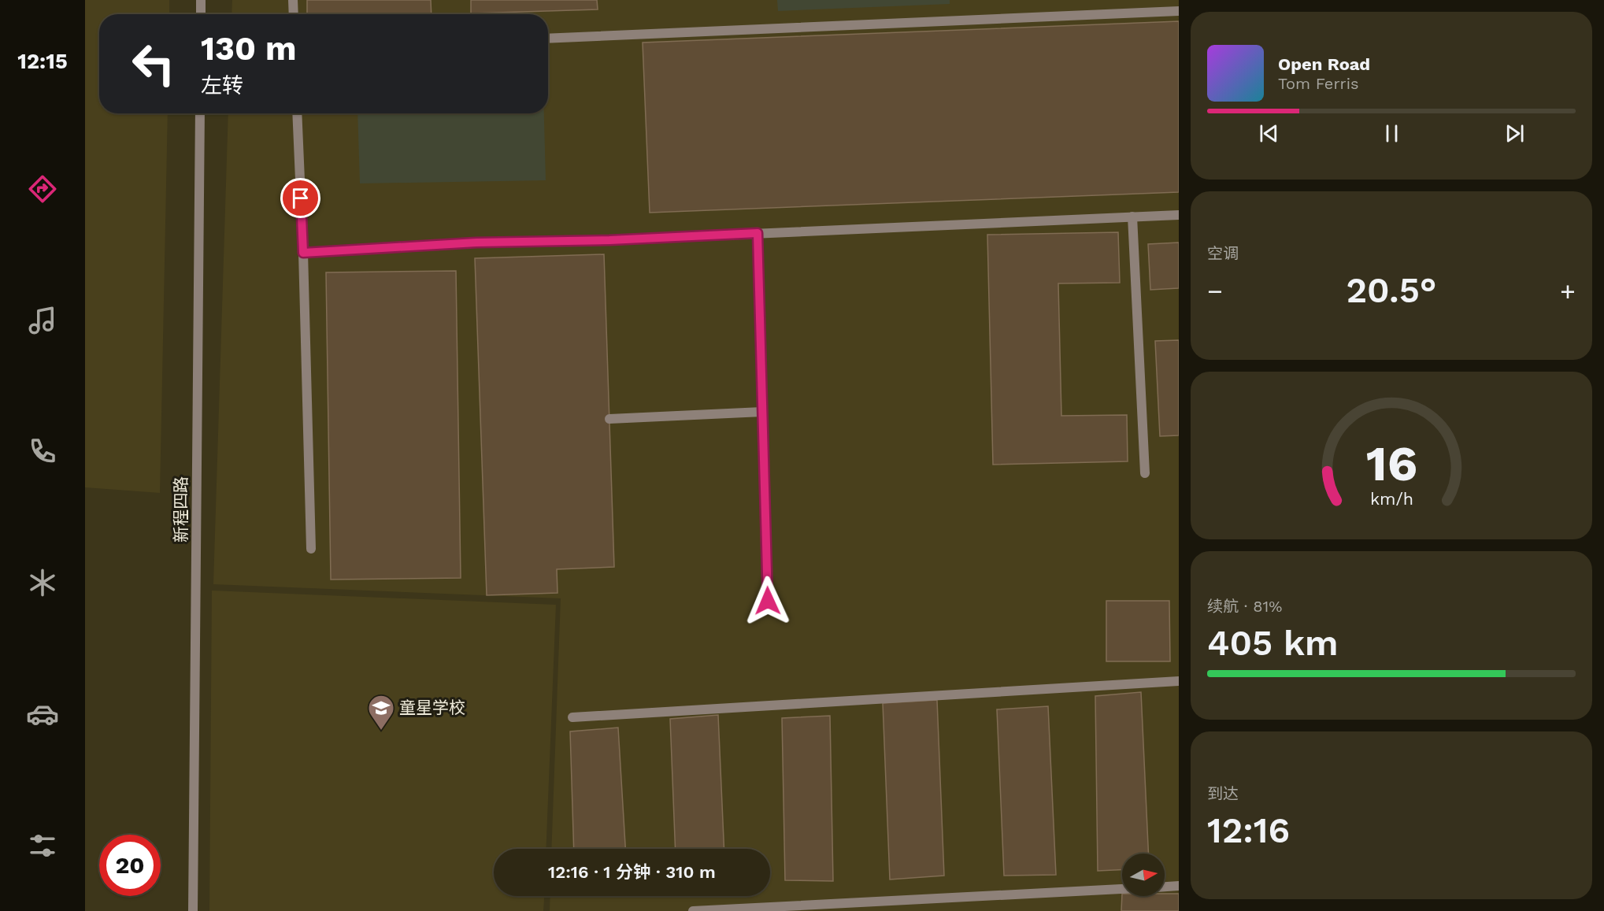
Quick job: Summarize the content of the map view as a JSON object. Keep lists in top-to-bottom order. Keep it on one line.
{"streets":{"street":["新程四路"]},"places":{"school or university":["童星学校"]},"north":"right","page":{"tabs":"12:15","turn":["130 m","左转"],"song":["Open Road","Tom Ferris"],"tile":["空调",["续航 · 81%","405 km"],["到达","12:16"]],"heat":["−","20.5°","+"],"limit":"20","trip":"12:16 · 1 分钟 · 310 m","gauge":["16","km/h"]}}
